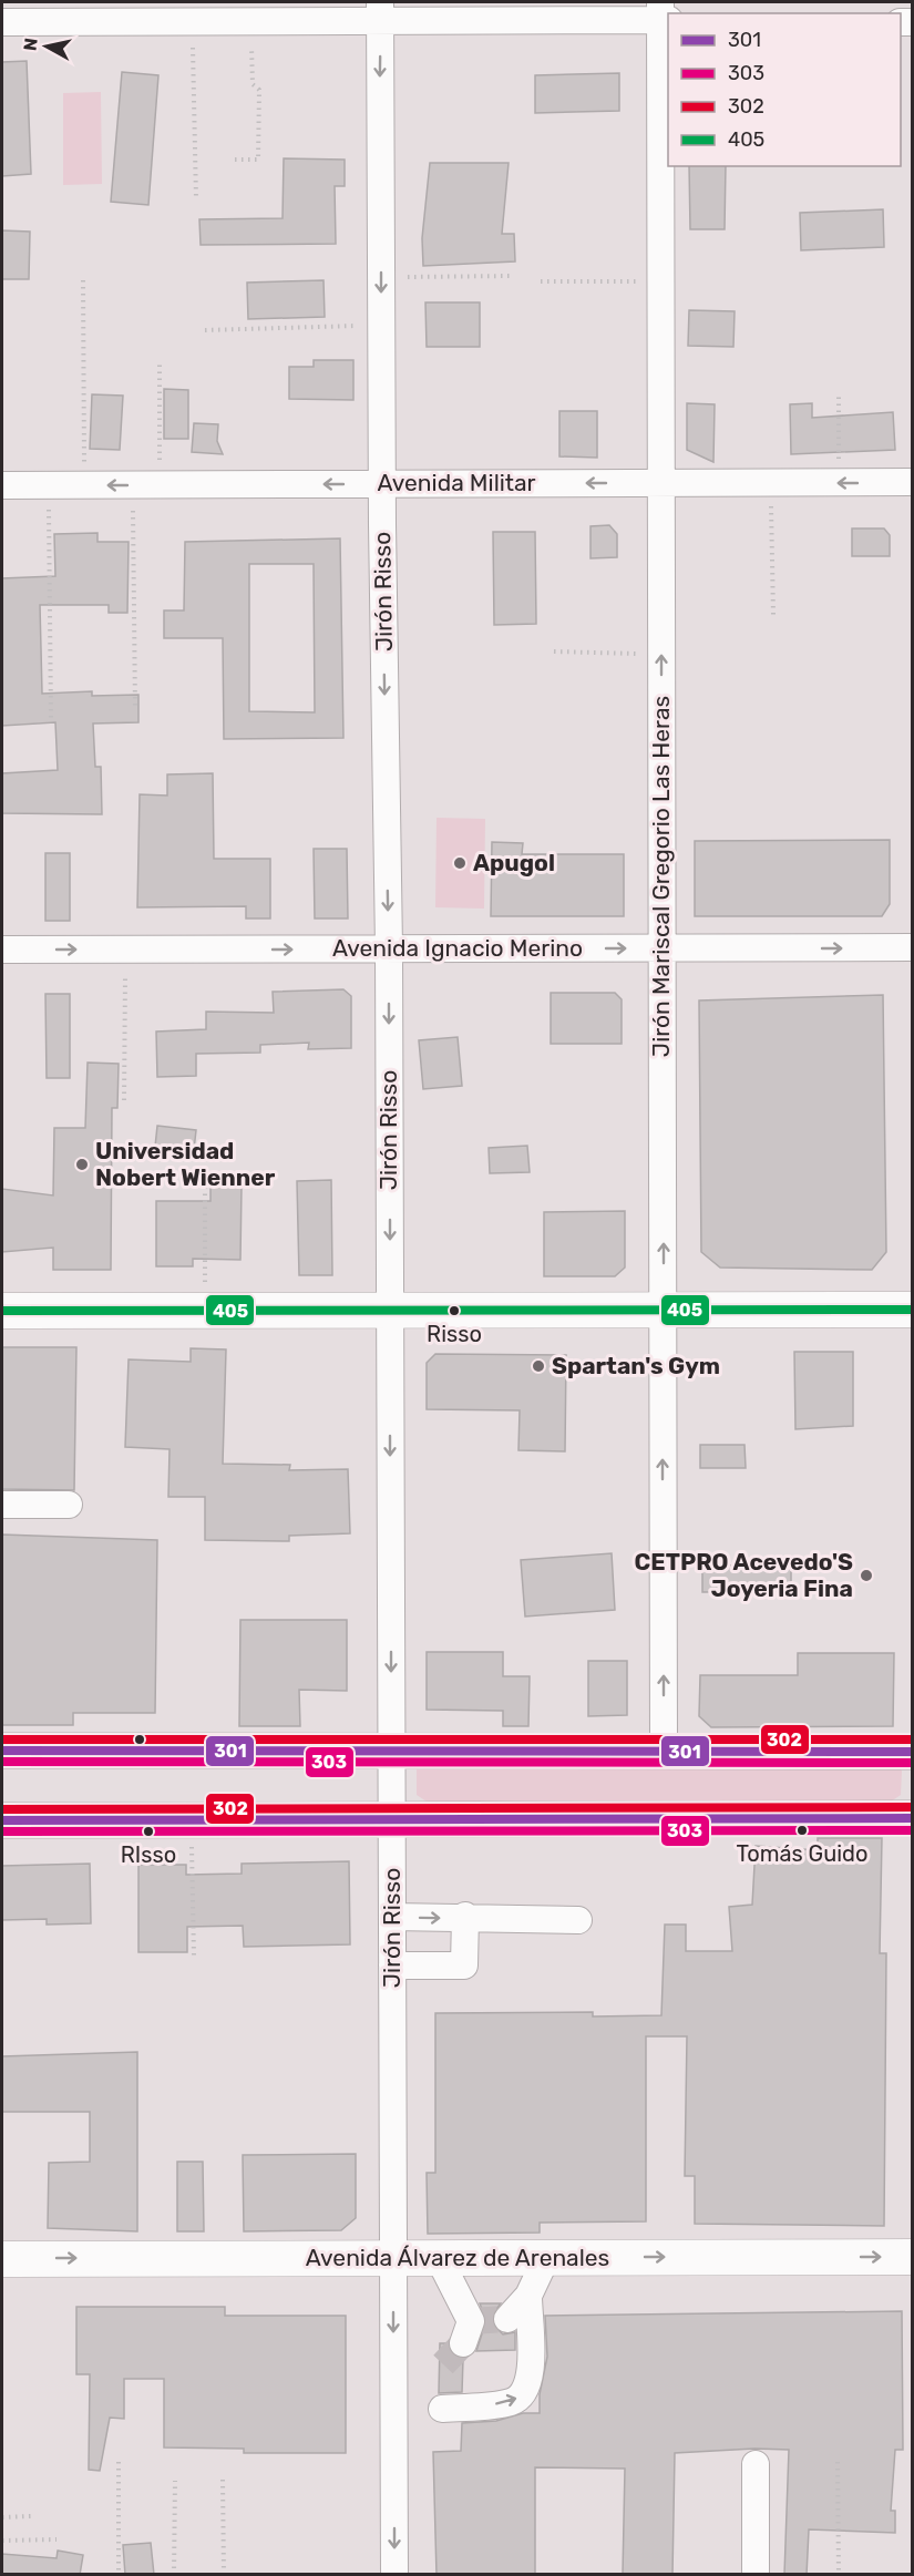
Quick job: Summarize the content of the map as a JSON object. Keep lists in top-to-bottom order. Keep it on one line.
{"streets":{"main road":["Avenida Álvarez de Arenales"],"street":["Avenida Militar","Jirón Risso","Jirón Mariscal Gregorio Las Heras","Avenida Ignacio Merino"]},"crossings":[["Avenida Militar","Jirón Risso"],["Avenida Militar","Jirón Mariscal Gregorio Las Heras"],["Jirón Risso","Avenida Ignacio Merino"],["Jirón Risso","Avenida Álvarez de Arenales"],["Jirón Mariscal Gregorio Las Heras","Avenida Ignacio Merino"]],"one_way":["Avenida Militar","Jirón Risso","Jirón Mariscal Gregorio Las Heras","Avenida Ignacio Merino","Avenida Álvarez de Arenales"],"places":["Apugol","Universidad Nobert Wienner","Risso","Spartan's Gym","CETPRO Acevedo'S Joyeria Fina","Tomás Guido","RIsso"],"lines":["transit line 405","transit line 302","transit line 301","transit line 303"],"legend":["301","303","302","405"],"north":"left"}
